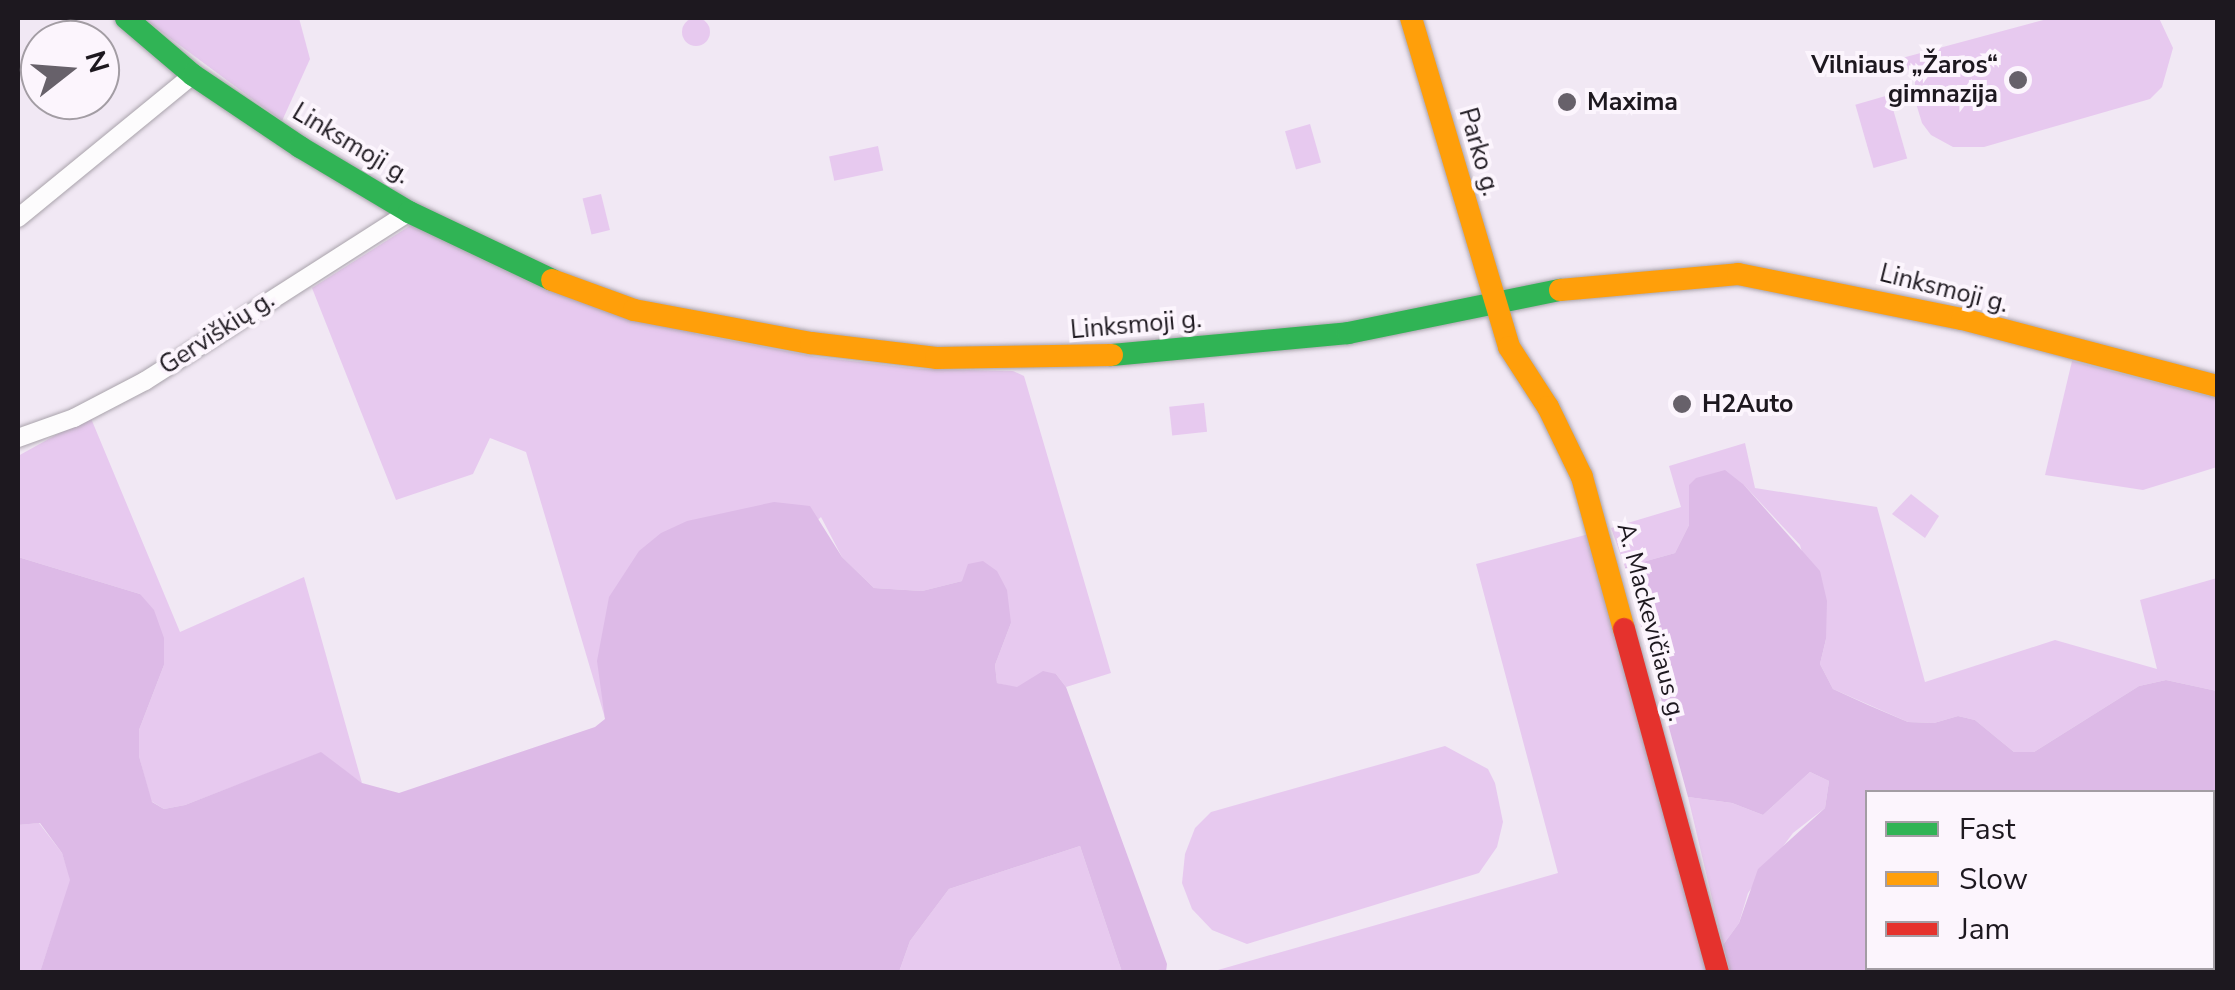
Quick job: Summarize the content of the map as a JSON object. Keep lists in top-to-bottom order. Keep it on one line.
{"streets":{"street":["Linksmoji g.","Parko g.","Gerviškių g.","A. Mackevičiaus g."]},"crossings":[["Linksmoji g.","Parko g."],["Linksmoji g.","Gerviškių g."],["Linksmoji g.","A. Mackevičiaus g."],["Parko g.","A. Mackevičiaus g."]],"places":["Vilniaus „Žaros“ gimnazija","Maxima","H2Auto"],"legend":["Fast","Slow","Jam"],"north":"right"}
